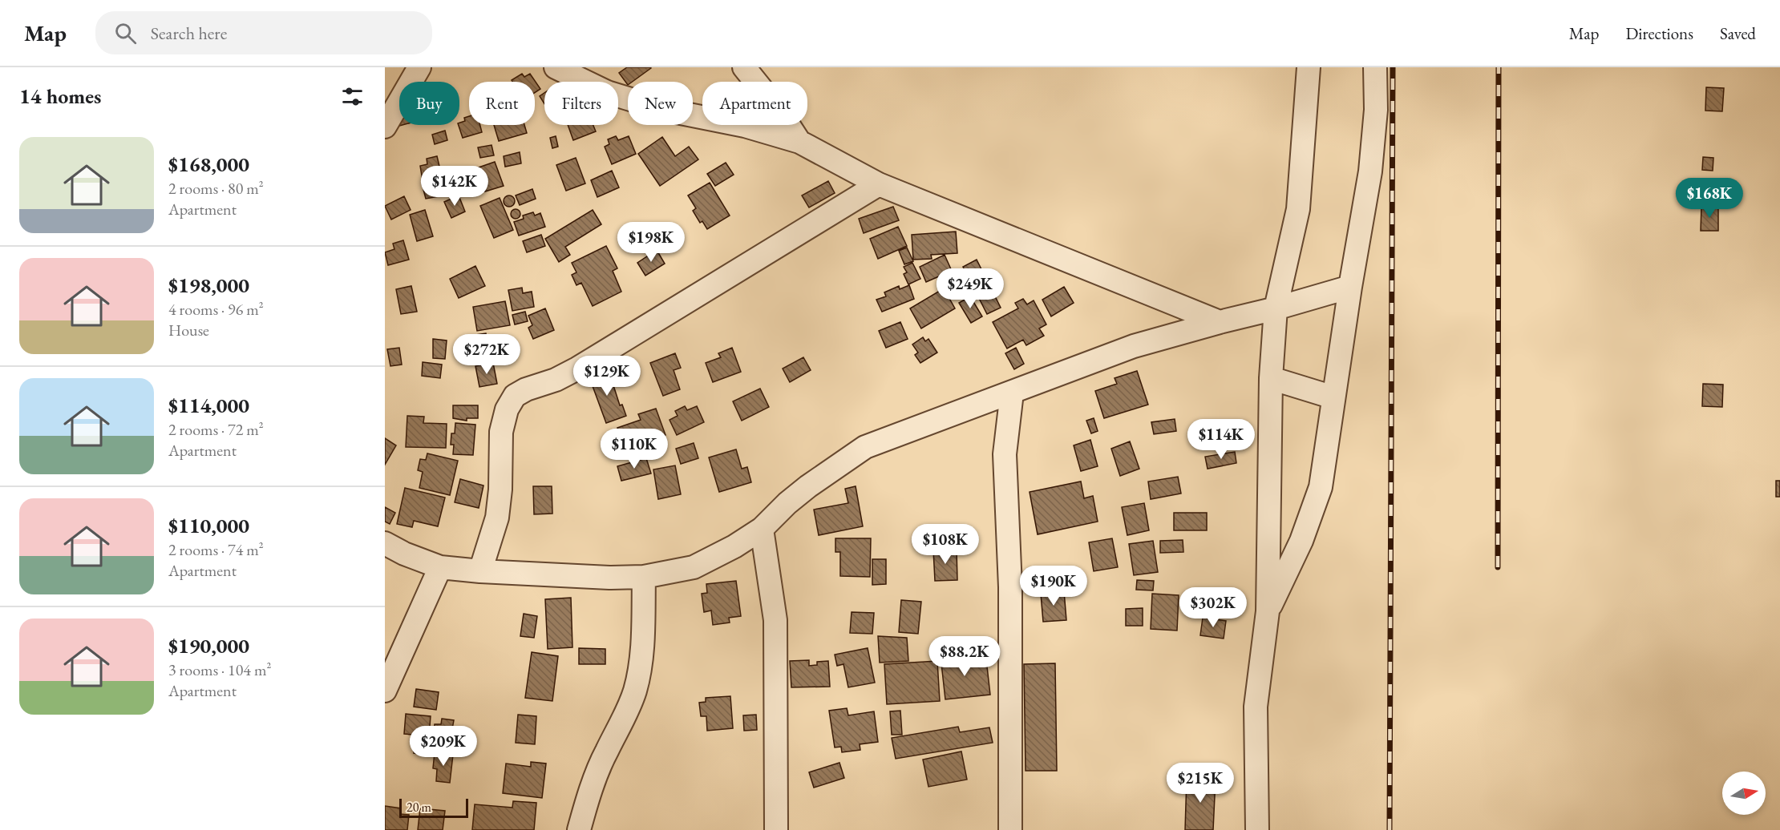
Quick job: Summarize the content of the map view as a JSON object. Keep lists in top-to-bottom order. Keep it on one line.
{"scale_bar":"20 m","north":"right","page":{"header":"Map","search":"Search here","nav":["Map","Directions","Saved"],"heading":"14 homes","chip":["Buy","Rent","Filters","New","Apartment"],"list":[{"name":"$168,000","note":"2 rooms · 80 m² · Apartment"},{"name":"$198,000","note":"4 rooms · 96 m² · House"},{"name":"$114,000","note":"2 rooms · 72 m² · Apartment"},{"name":"$110,000","note":"2 rooms · 74 m² · Apartment"},{"name":"$190,000","note":"3 rooms · 104 m² · Apartment"}],"price":["$142K","$168K","$198K","$249K","$272K","$129K","$114K","$110K","$108K","$190K","$302K","$88.2K","$209K","$215K"],"scale":"20 m"}}
